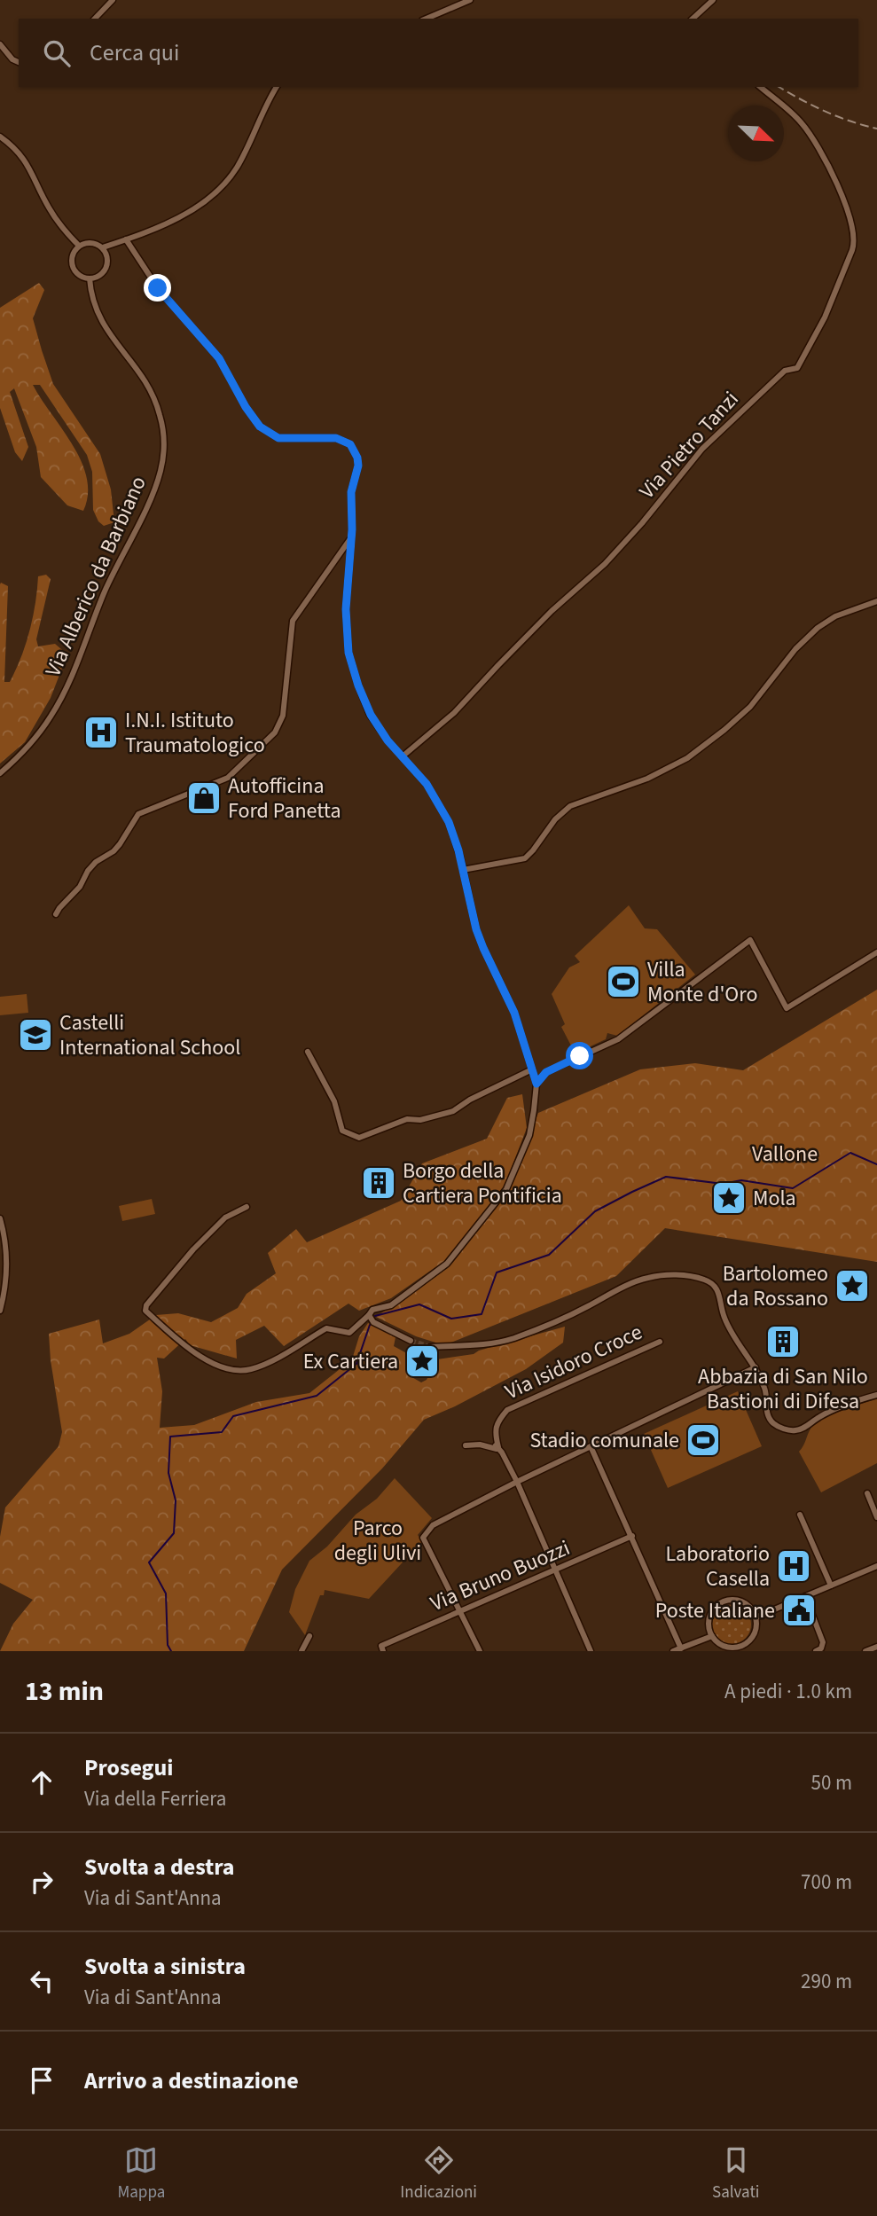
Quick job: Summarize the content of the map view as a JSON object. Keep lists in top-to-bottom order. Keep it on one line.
{"streets":{"street":["Via Pietro Tanzi","Via Alberico da Barbiano","Via Isidoro Croce","Via Bruno Buozzi"]},"parks":["Vallone","Parco degli Ulivi"],"places":{"hospital":["I.N.I. Istituto Traumatologico","Laboratorio Casella"],"shop":["Autofficina Ford Panetta"],"sports":["Villa Monte d'Oro","Stadio comunale"],"school or university":["Castelli International School"],"building":["Borgo della Cartiera Pontificia","Abbazia di San Nilo Bastioni di Difesa"],"place":["Mola","Bartolomeo da Rossano","Ex Cartiera"],"public building":["Poste Italiane"]},"north":"bottom right","page":{"search":"Cerca qui","heading":["13 min","A piedi · 1.0 km"],"list":[["Prosegui","Via della Ferriera","50 m"],["Svolta a destra","Via di Sant'Anna","700 m"],["Svolta a sinistra","Via di Sant'Anna","290 m"],"Arrivo a destinazione"],"nav":["Mappa","Indicazioni","Salvati"]}}
